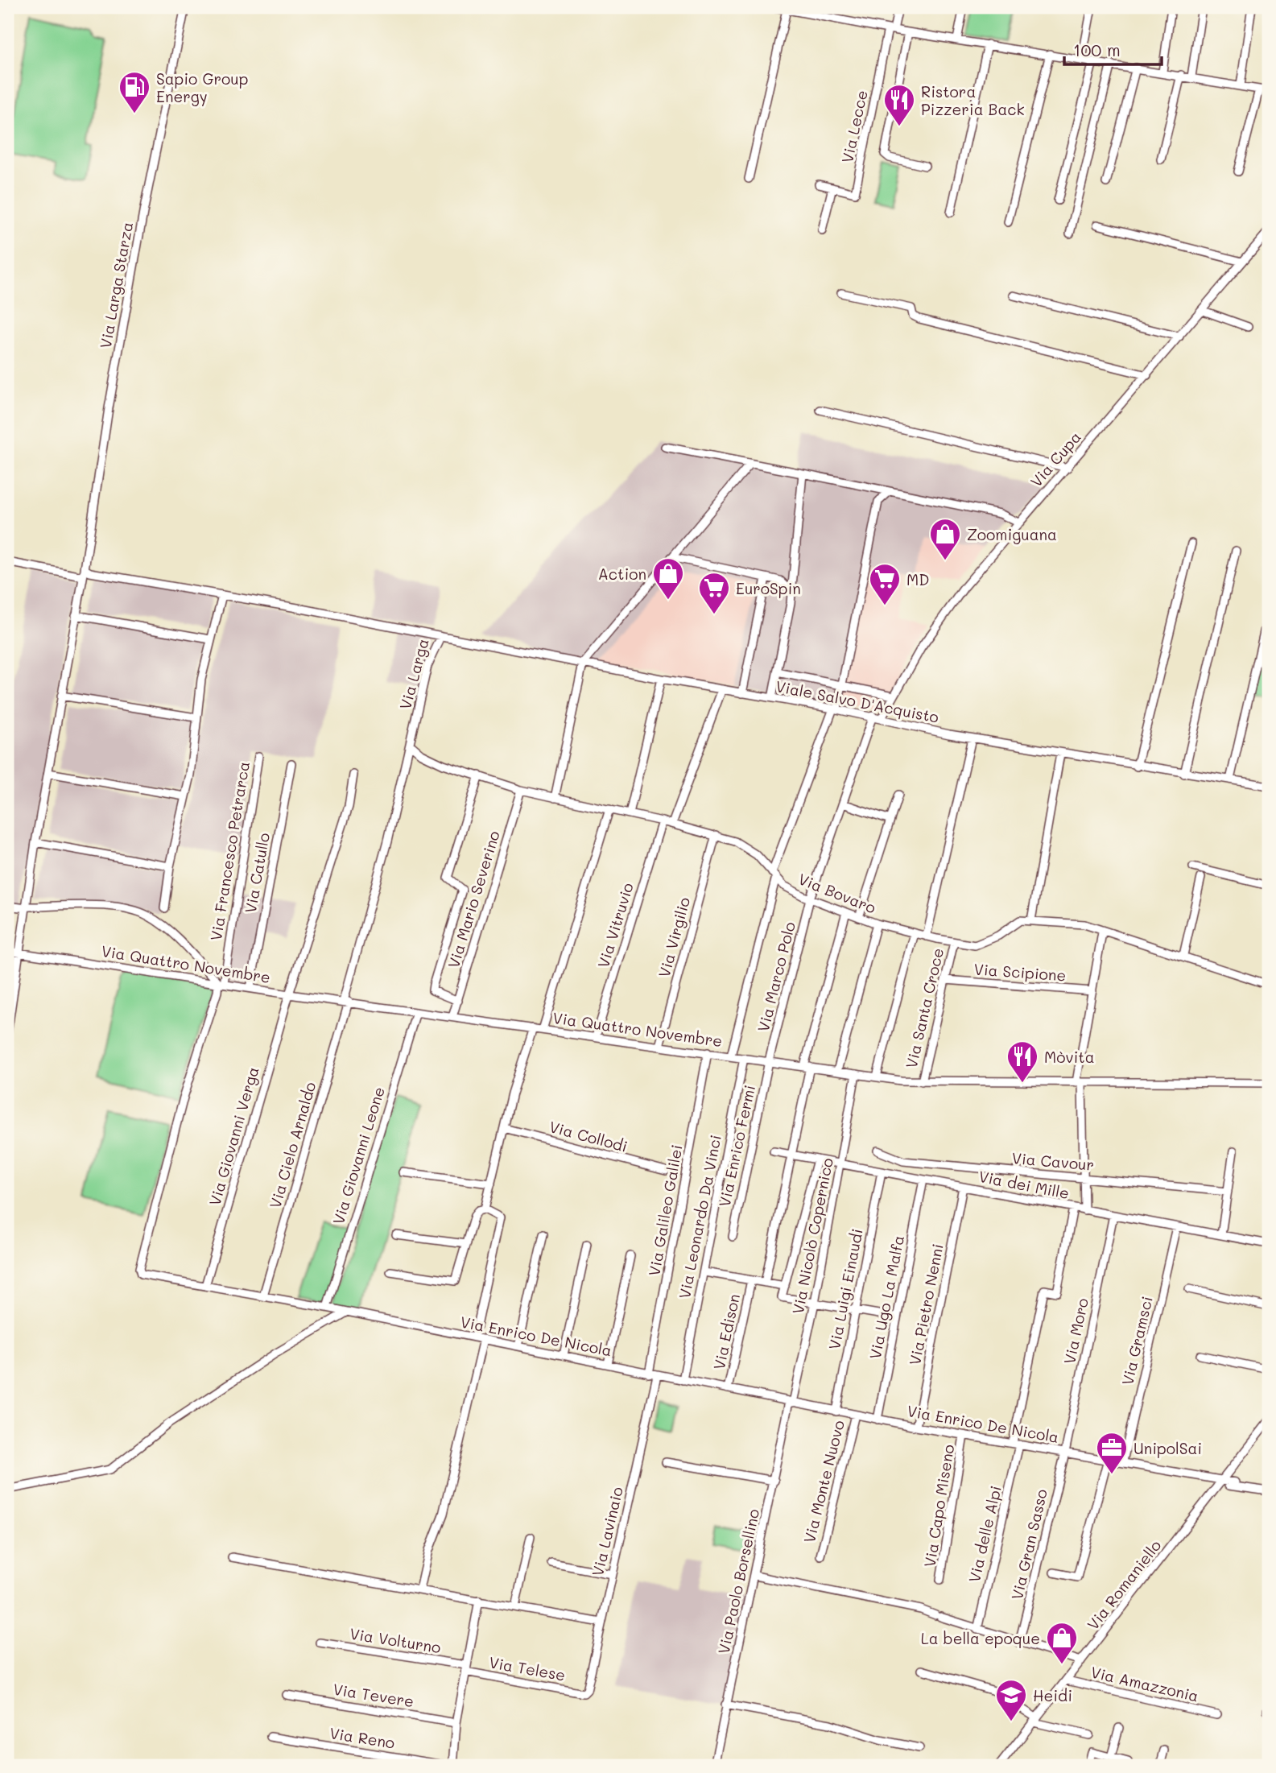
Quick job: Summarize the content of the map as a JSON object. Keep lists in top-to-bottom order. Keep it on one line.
{"streets":{"street":["Via Lecce","Via Larga Starza","Via Cupa","Via Larga","Viale Salvo D'Acquisto","Via Francesco Petrarca","Via Catullo","Via Bovaro","Via Mario Severino","Via Vitruvio","Via Virgilio","Via Quattro Novembre","Via Scipione","Via Marco Polo","Via Santa Croce","Via Giovanni Verga","Via Collodi","Via Cielo Arnaldo","Via Enrico Fermi","Via Giovanni Leone","Via Cavour","Via dei Mille","Via Galileo Galilei","Via Leonardo Da Vinci","Via Nicolò Copernico","Via Luigi Einaudi","Via Ugo La Malfa","Via Pietro Nenni","Via Moro","Via Edison","Via Enrico De Nicola","Via Gramsci","Via Monte Nuovo","Via Capo Miseno","Via Lavinaio","Via delle Alpi","Via Gran Sasso","Via Paolo Borsellino","Via Romaniello","Via Volturno","Via Telese","Via Amazzonia","Via Tevere","Via Reno"]},"crossings":[["Via Larga Starza","Via Larga"],["Via Larga Starza","Via Quattro Novembre"],["Via Cupa","Viale Salvo D'Acquisto"],["Via Larga","Viale Salvo D'Acquisto"],["Via Larga","Via Bovaro"],["Via Larga","Via Quattro Novembre"],["Via Larga","Via Cielo Arnaldo"],["Viale Salvo D'Acquisto","Via Marco Polo"],["Via Francesco Petrarca","Via Quattro Novembre"],["Via Francesco Petrarca","Via Enrico De Nicola"],["Via Catullo","Via Quattro Novembre"],["Via Bovaro","Via Mario Severino"],["Via Bovaro","Via Vitruvio"],["Via Bovaro","Via Virgilio"],["Via Bovaro","Via Marco Polo"],["Via Bovaro","Via Santa Croce"],["Via Mario Severino","Via Quattro Novembre"],["Via Vitruvio","Via Quattro Novembre"],["Via Virgilio","Via Quattro Novembre"],["Via Quattro Novembre","Via Marco Polo"],["Via Quattro Novembre","Via Santa Croce"],["Via Quattro Novembre","Via Giovanni Verga"],["Via Quattro Novembre","Via Cielo Arnaldo"],["Via Quattro Novembre","Via Enrico Fermi"],["Via Quattro Novembre","Via Giovanni Leone"],["Via Quattro Novembre","Via Galileo Galilei"],["Via Quattro Novembre","Via Leonardo Da Vinci"],["Via Quattro Novembre","Via Nicolò Copernico"],["Via Quattro Novembre","Via Enrico De Nicola"],["Via Scipione","Via Santa Croce"],["Via Marco Polo","Via Enrico Fermi"],["Via Giovanni Verga","Via Enrico De Nicola"],["Via Cielo Arnaldo","Via Enrico De Nicola"],["Via Giovanni Leone","Via Enrico De Nicola"],["Via dei Mille","Via Nicolò Copernico"],["Via dei Mille","Via Luigi Einaudi"],["Via dei Mille","Via Ugo La Malfa"],["Via dei Mille","Via Pietro Nenni"],["Via dei Mille","Via Moro"],["Via dei Mille","Via Gramsci"],["Via dei Mille","Via delle Alpi"],["Via Galileo Galilei","Via Enrico De Nicola"],["Via Galileo Galilei","Via Lavinaio"],["Via Leonardo Da Vinci","Via Enrico De Nicola"],["Via Nicolò Copernico","Via Enrico De Nicola"],["Via Nicolò Copernico","Via Paolo Borsellino"],["Via Luigi Einaudi","Via Enrico De Nicola"],["Via Ugo La Malfa","Via Enrico De Nicola"],["Via Pietro Nenni","Via Enrico De Nicola"],["Via Moro","Via Enrico De Nicola"],["Via Moro","Via Gran Sasso"],["Via Edison","Via Enrico De Nicola"],["Via Enrico De Nicola","Via Gramsci"],["Via Enrico De Nicola","Via Monte Nuovo"],["Via Enrico De Nicola","Via Capo Miseno"],["Via Enrico De Nicola","Via Lavinaio"],["Via Enrico De Nicola","Via delle Alpi"],["Via Enrico De Nicola","Via Gran Sasso"],["Via Enrico De Nicola","Via Paolo Borsellino"],["Via Enrico De Nicola","Via Romaniello"],["Via Lavinaio","Via Telese"],["Via Romaniello","Via Amazzonia"],["Via Volturno","Via Telese"]],"places":{"fuel station":["Sapio Group Energy"],"restaurant":["Ristora Pizzeria Back","Mòvita"],"shop":["Zoomiguana","Action","La bella epoque"],"supermarket":["MD","EuroSpin"],"office":["UnipolSai"],"school or university":["Heidi"]},"scale_bar":"100 m"}
